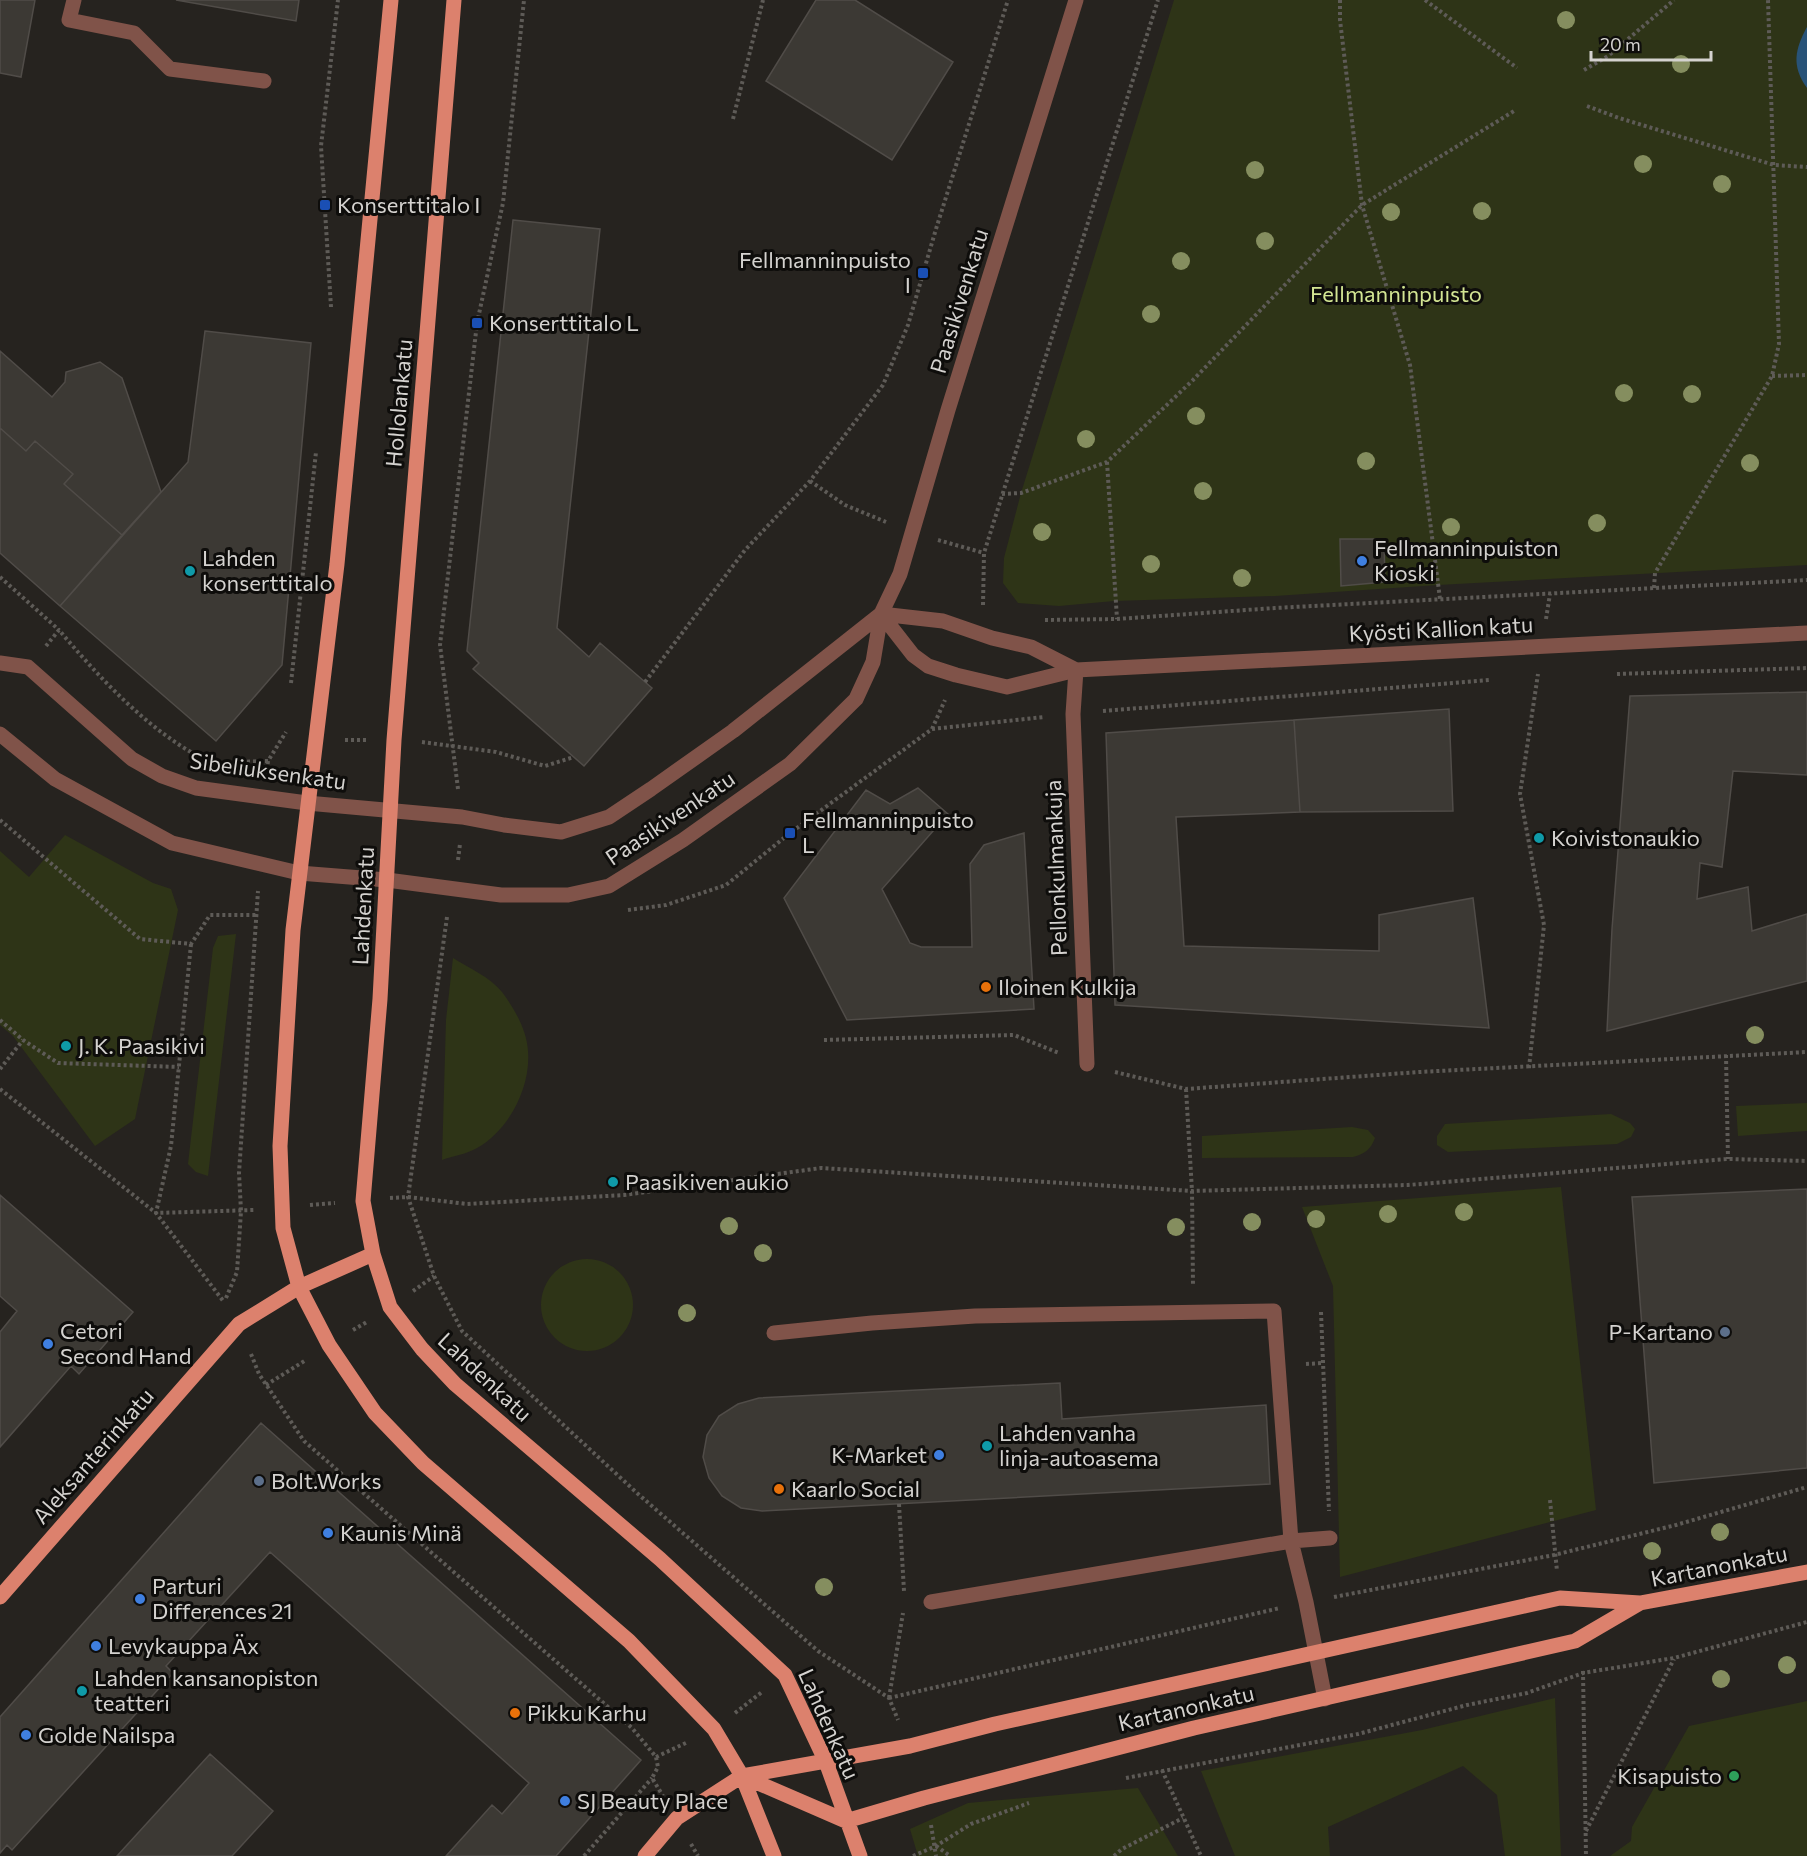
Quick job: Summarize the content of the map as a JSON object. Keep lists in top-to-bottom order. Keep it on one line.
{"streets":{"main road":["Hollolankatu","Lahdenkatu","Aleksanterinkatu","Kartanonkatu"],"street":["Paasikivenkatu","Kyösti Kallion katu","Sibeliuksenkatu","Pellonkulmankuja"]},"crossings":[["Paasikivenkatu","Hollolankatu"],["Paasikivenkatu","Kyösti Kallion katu"],["Paasikivenkatu","Sibeliuksenkatu"],["Paasikivenkatu","Lahdenkatu"],["Hollolankatu","Sibeliuksenkatu"],["Hollolankatu","Lahdenkatu"],["Kyösti Kallion katu","Pellonkulmankuja"],["Sibeliuksenkatu","Lahdenkatu"],["Lahdenkatu","Aleksanterinkatu"],["Lahdenkatu","Kartanonkatu"]],"parks":["Fellmanninpuisto"],"places":{"transit":["Konserttitalo I","Fellmanninpuisto I","Konserttitalo L","Fellmanninpuisto L"],"other":["Fellmanninpuiston Kioski","Lahden konserttitalo","Koivistonaukio","Iloinen Kulkija","J. K. Paasikivi","Paasikiven aukio","P-Kartano","Cetori Second Hand","Lahden vanha linja-autoasema","K-Market","Bolt.Works","Kaarlo Social","Kaunis Minä","Parturi Differences 21","Levykauppa Äx","Lahden kansanopiston teatteri","Pikku Karhu","Golde Nailspa","Kisapuisto","SJ Beauty Place"]},"scale_bar":"20 m"}
